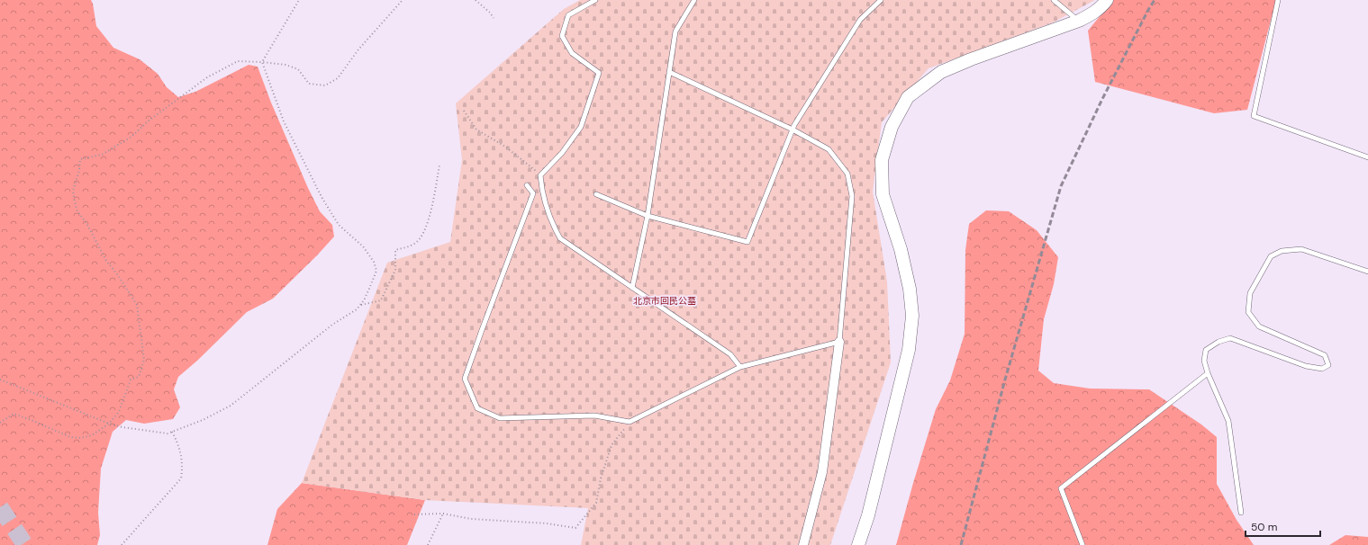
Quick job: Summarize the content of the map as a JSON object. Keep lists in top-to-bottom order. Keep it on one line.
{"parks":["北京市回民公墓"],"scale_bar":"50 m"}
